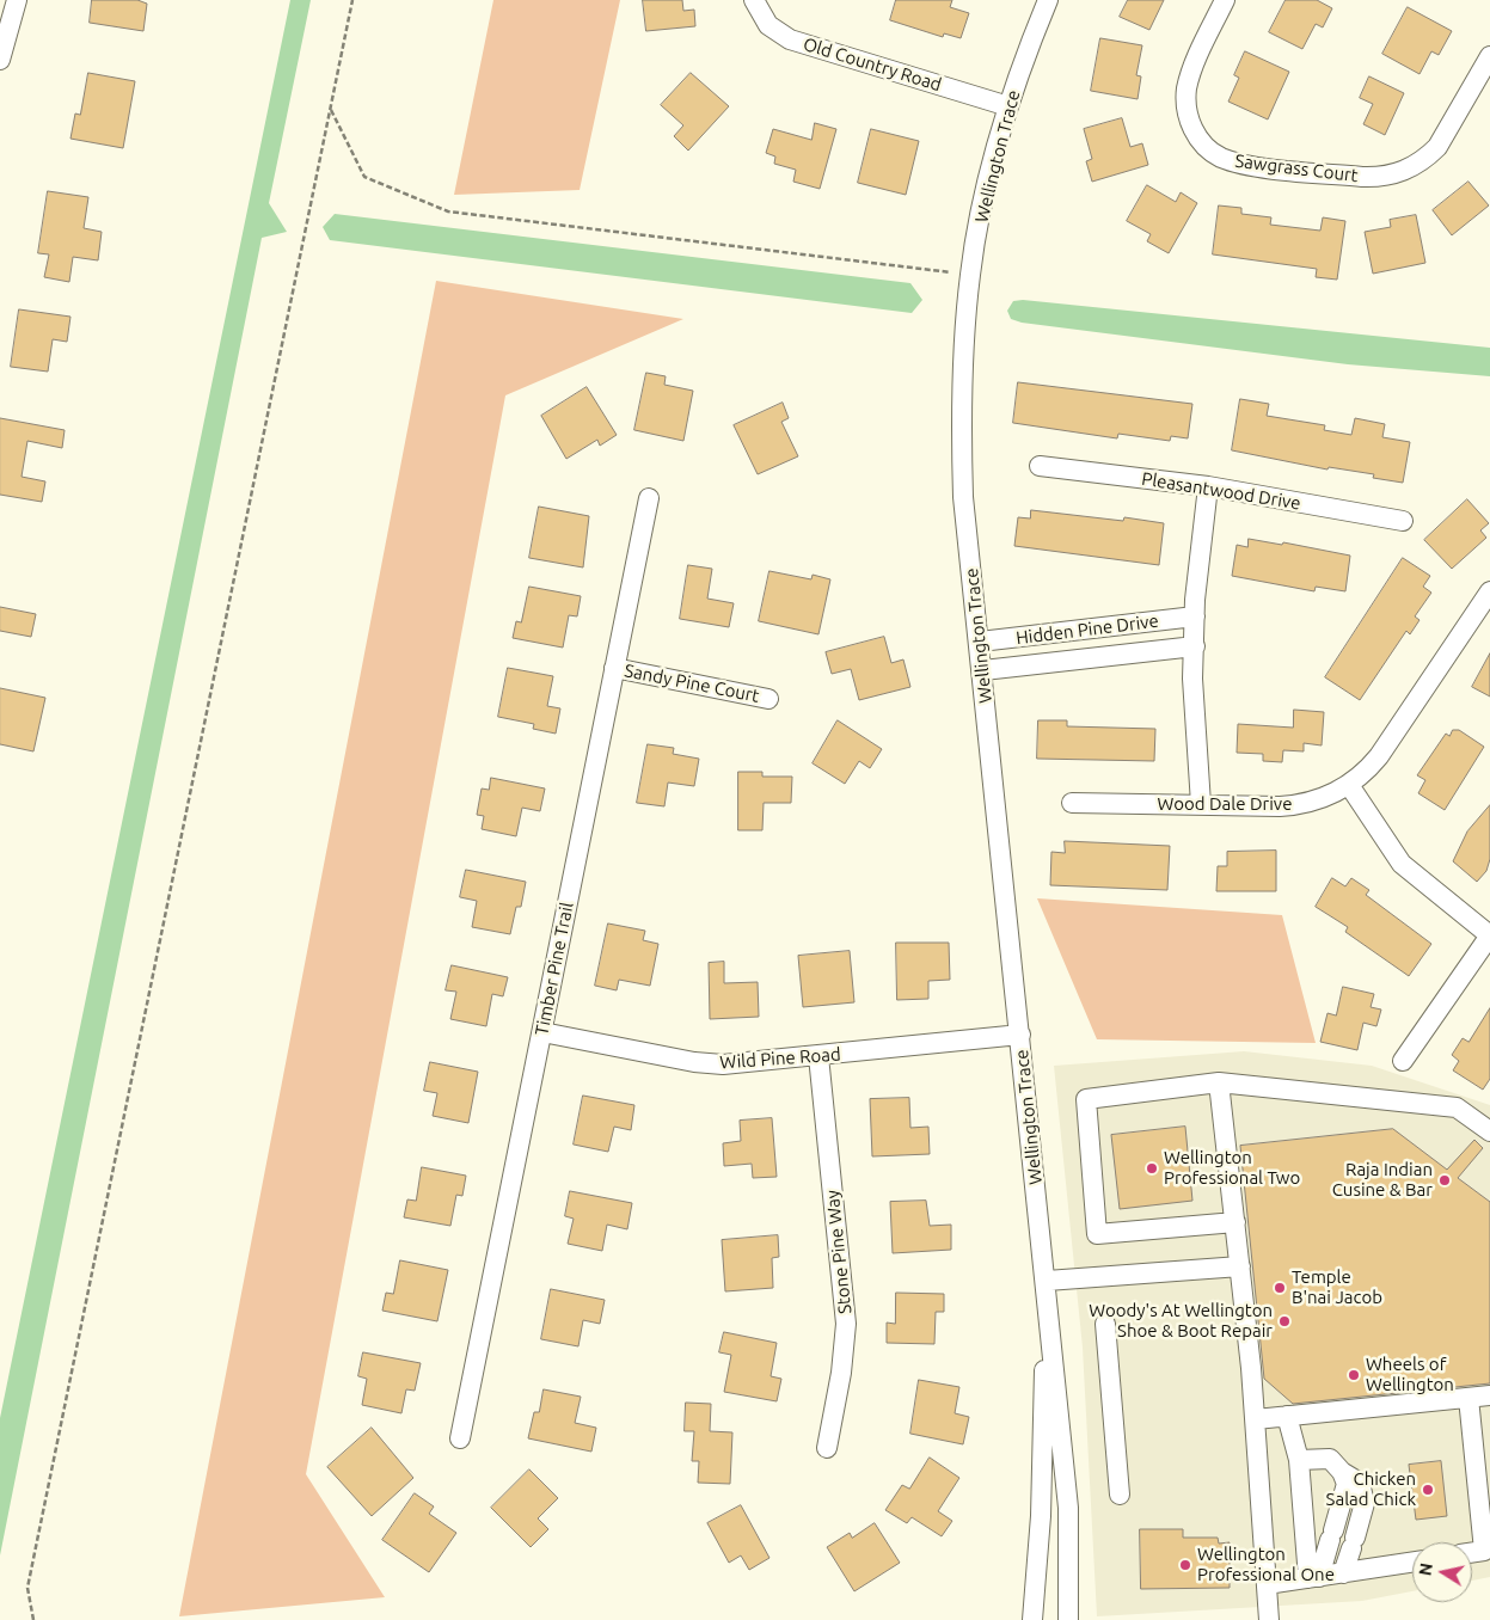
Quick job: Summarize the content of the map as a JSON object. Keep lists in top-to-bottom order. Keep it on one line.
{"streets":{"street":["Old Country Road","Wellington Trace","Sawgrass Court","Pleasantwood Drive","Hidden Pine Drive","Sandy Pine Court","Wood Dale Drive","Timber Pine Trail","Wild Pine Road","Stone Pine Way"]},"crossings":[["Old Country Road","Wellington Trace"],["Wellington Trace","Hidden Pine Drive"],["Wellington Trace","Wild Pine Road"],["Sandy Pine Court","Timber Pine Trail"],["Timber Pine Trail","Wild Pine Road"],["Wild Pine Road","Stone Pine Way"]],"places":["Wellington Professional Two","Raja Indian Cusine & Bar","Temple B'nai Jacob","Woody's At Wellington Shoe & Boot Repair","Wheels of Wellington","Chicken Salad Chick","Wellington Professional One"],"north":"left"}
